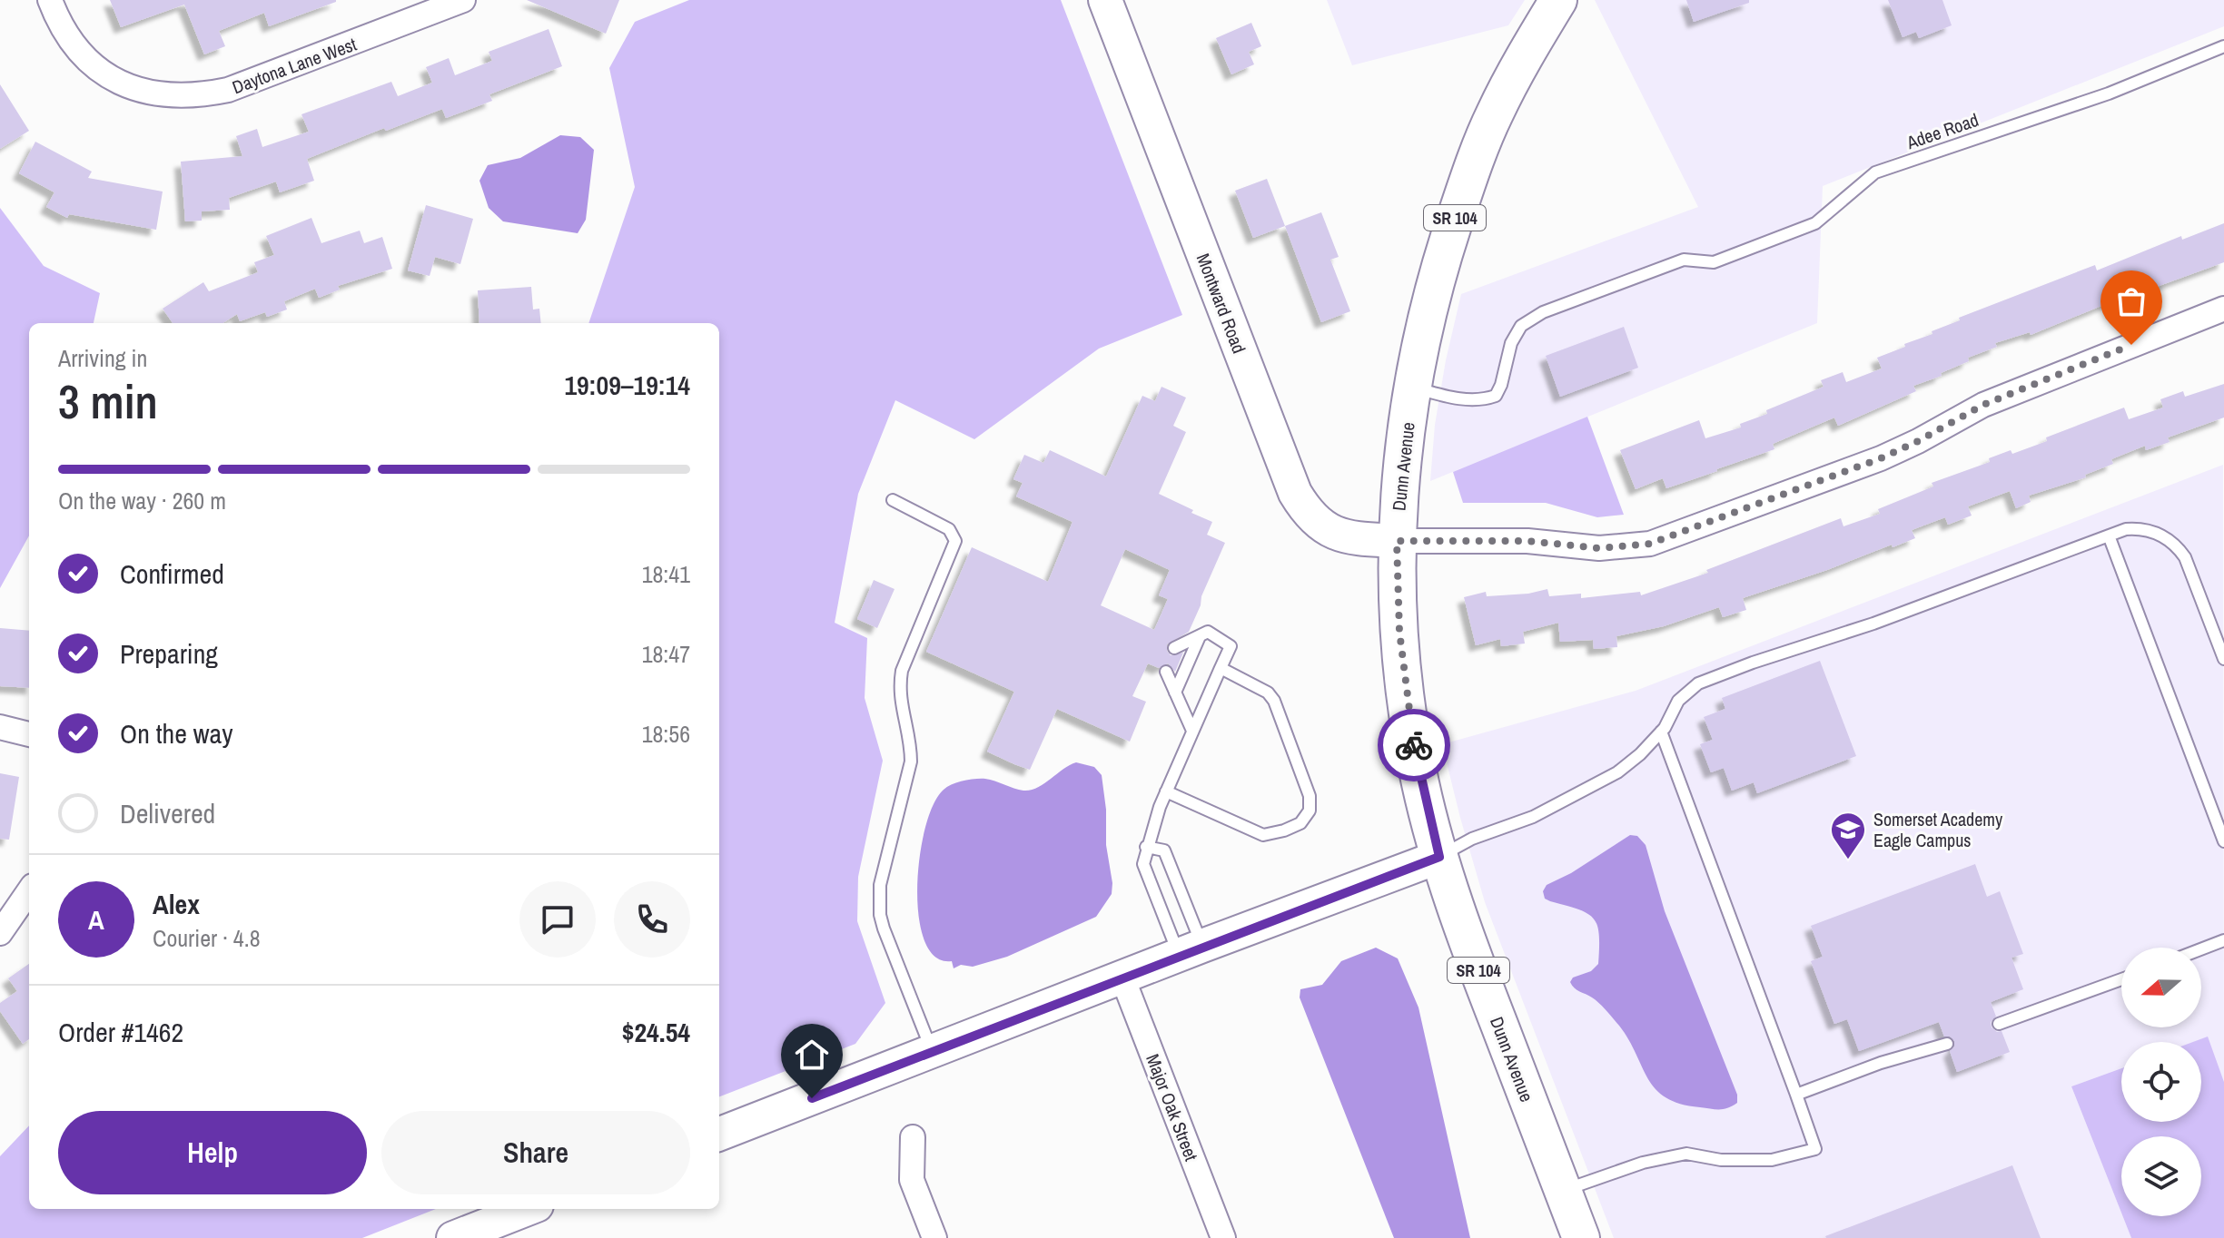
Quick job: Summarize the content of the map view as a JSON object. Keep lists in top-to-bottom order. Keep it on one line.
{"streets":{"main road":["SR 104","Dunn Avenue"],"street":["Daytona Lane West","Montward Road","Major Oak Street"],"lane":["Adee Road"]},"crossings":[["Adee Road","Dunn Avenue"],["Montward Road","Dunn Avenue"]],"places":{"school or university":["Somerset Academy Eagle Campus"]},"north":"left","page":{"heading":["3 min","Arriving in","19:09–19:14"],"panel":["Alex","Courier · 4.8","Order #1462","$24.54"],"bar":"On the way · 260 m","list":[["Confirmed","18:41"],["Preparing","18:47"],["On the way","18:56"],"Delivered"],"round":"A","buttons":["Help","Share"]}}
